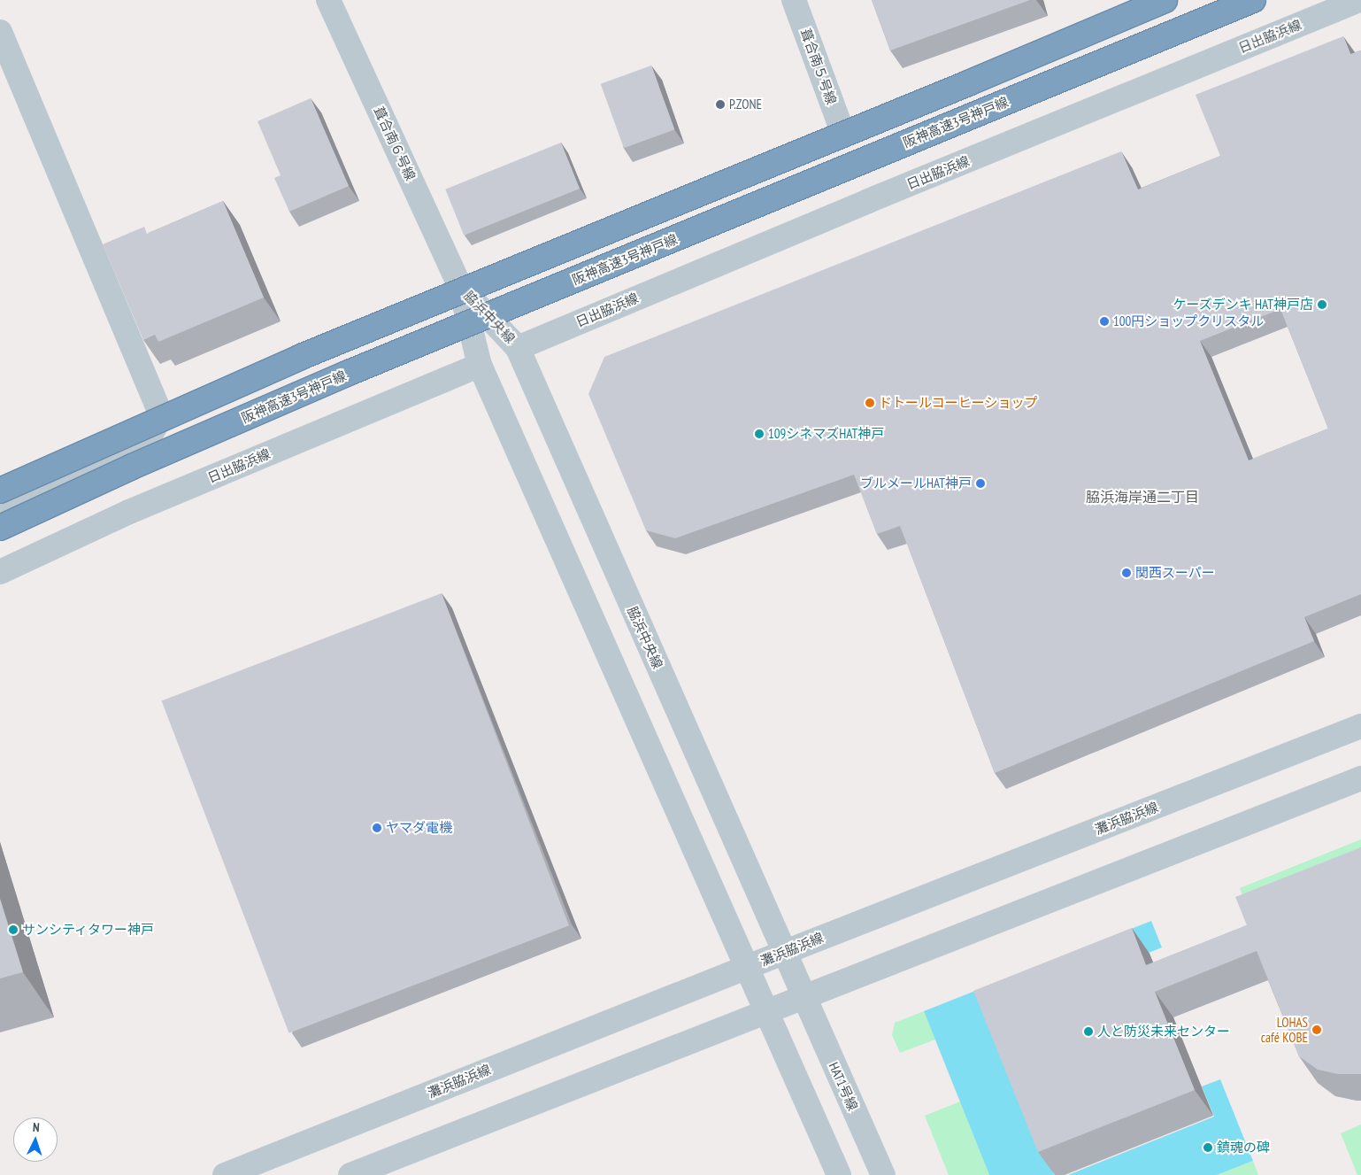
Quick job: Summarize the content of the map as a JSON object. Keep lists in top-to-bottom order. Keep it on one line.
{"streets":{"highway":["阪神高速3号神戸線"],"street":["日出脇浜線","葺合南５号線","葺合南６号線","脇浜中央線","灘浜脇浜線","HAT1号線"]},"crossings":[["日出脇浜線","脇浜中央線"],["葺合南６号線","脇浜中央線"],["脇浜中央線","灘浜脇浜線"],["脇浜中央線","HAT1号線"]],"districts":["脇浜海岸通二丁目"],"places":["P.ZONE","ケーズデンキ HAT神戸店","100円ショップクリスタル","ドトールコーヒーショップ","109シネマズHAT神戸","ブルメールHAT神戸","関西スーパー","ヤマダ電機","サンシティタワー神戸","LOHAS café KOBE","人と防災未来センター","鎮魂の碑"],"north":"top"}
